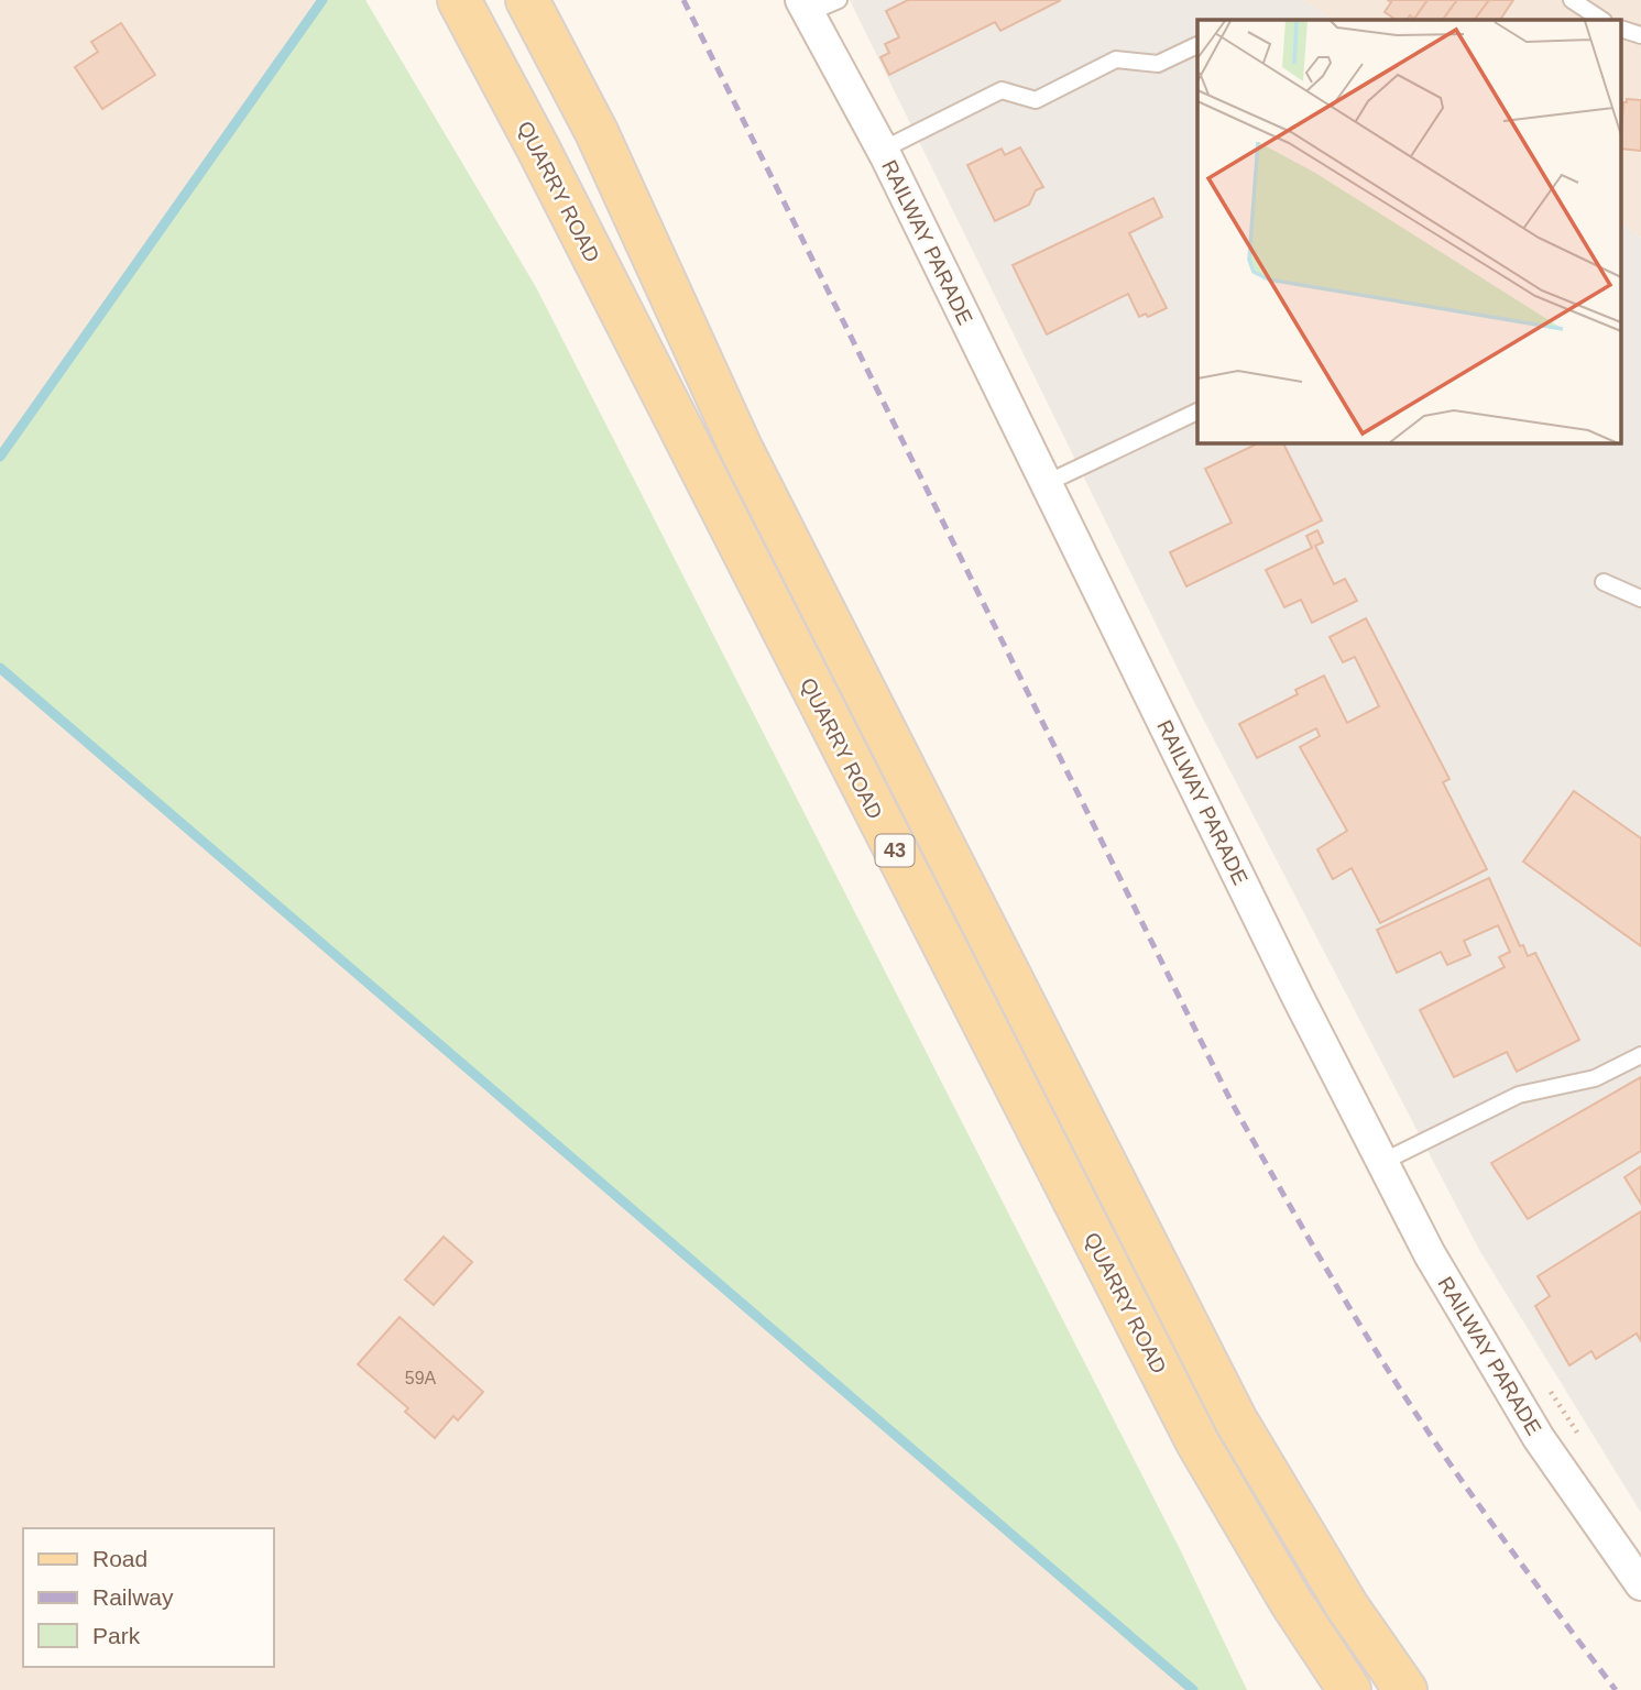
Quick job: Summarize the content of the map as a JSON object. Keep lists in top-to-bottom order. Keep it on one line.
{"streets":{"main road":["QUARRY ROAD","43"],"street":["RAILWAY PARADE"]},"house_numbers":["59A"],"legend":["Road","Railway","Park"]}
